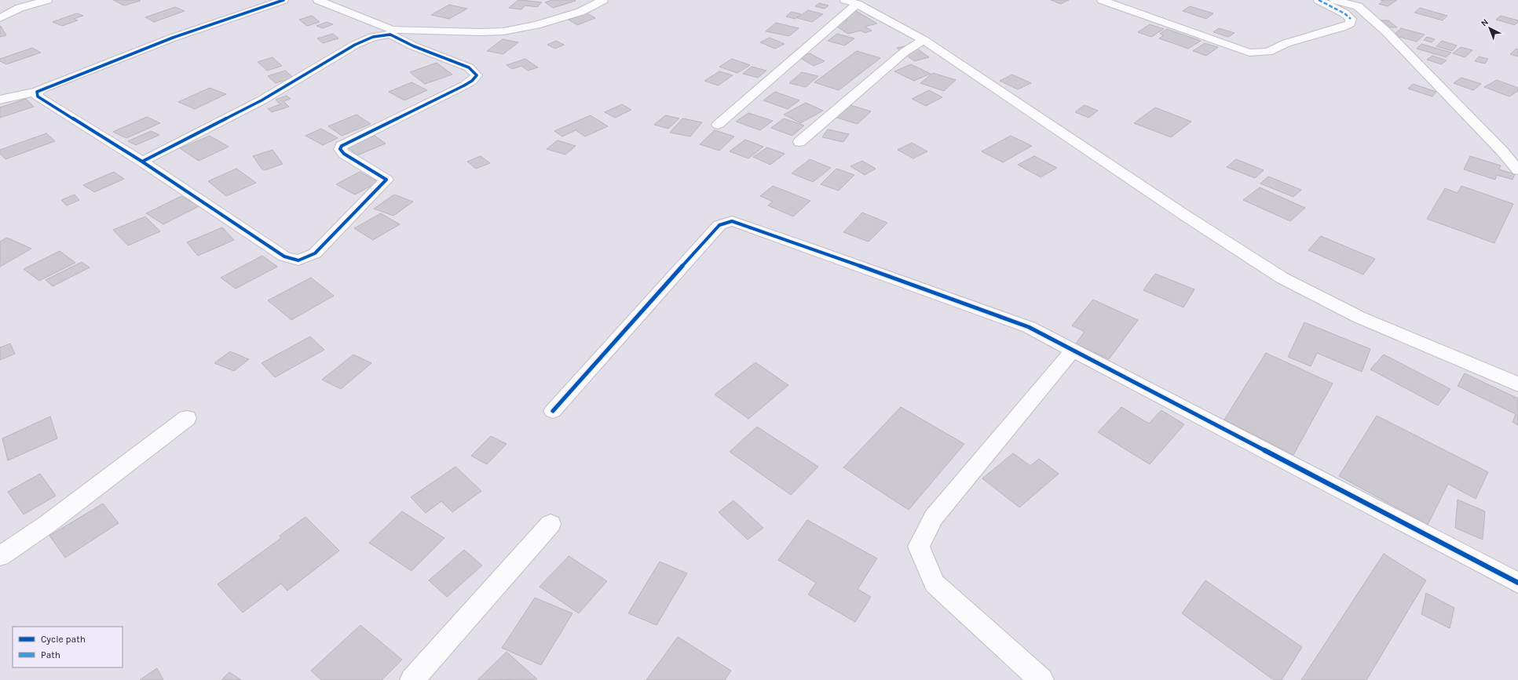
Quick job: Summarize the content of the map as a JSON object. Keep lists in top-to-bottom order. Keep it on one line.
{"legend":["Cycle path","Path"],"north":"top left"}
